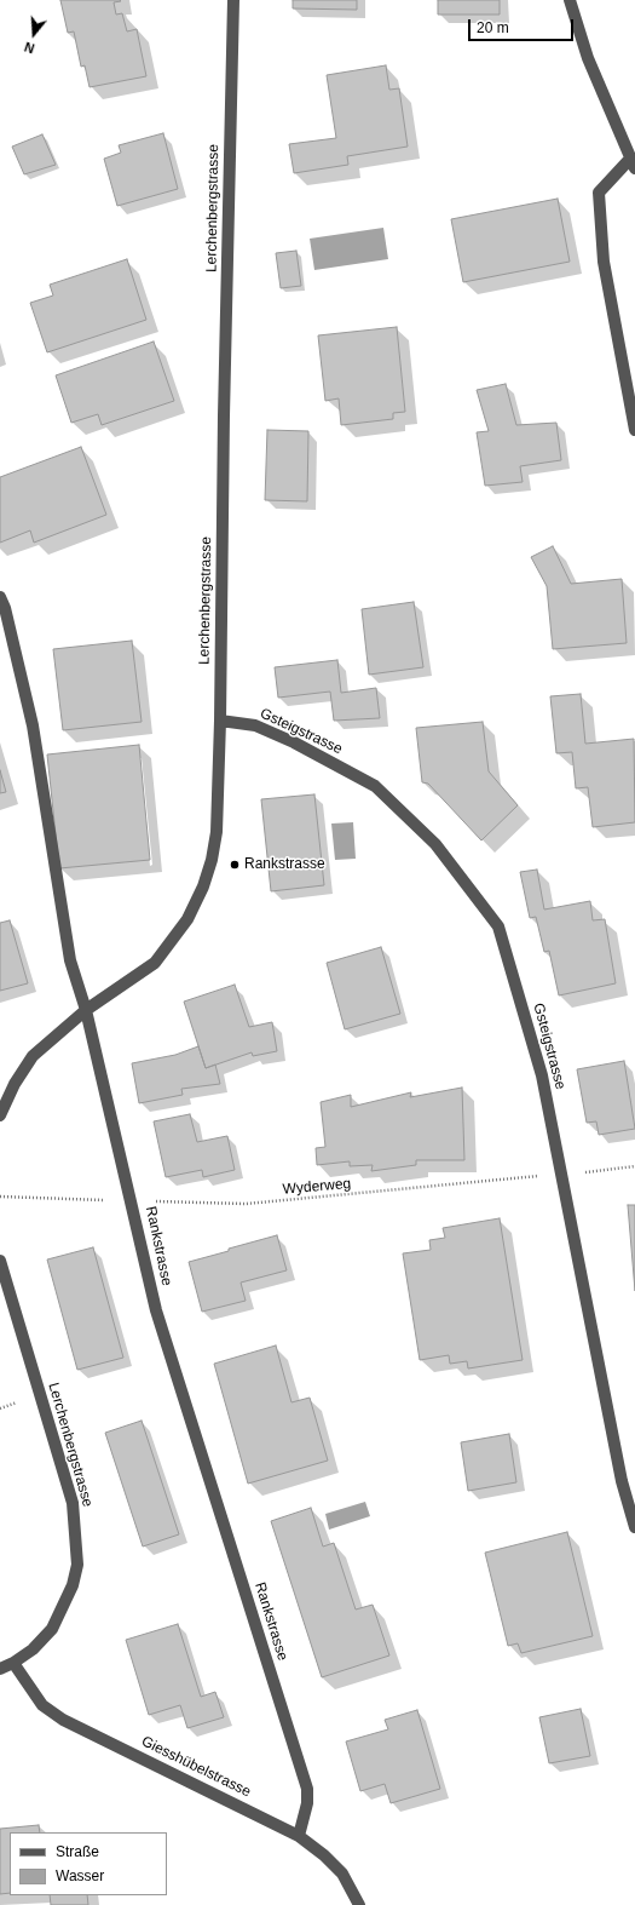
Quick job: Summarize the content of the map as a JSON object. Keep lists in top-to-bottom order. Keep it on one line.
{"streets":{"street":["Lerchenbergstrasse","Gsteigstrasse","Rankstrasse","Giesshübelstrasse"],"path":["Wyderweg"]},"crossings":[["Lerchenbergstrasse","Gsteigstrasse"],["Lerchenbergstrasse","Rankstrasse"],["Lerchenbergstrasse","Giesshübelstrasse"],["Gsteigstrasse","Wyderweg"],["Wyderweg","Rankstrasse"],["Rankstrasse","Giesshübelstrasse"]],"places":["Rankstrasse"],"legend":["Straße","Wasser"],"scale_bar":"20 m","north":"bottom"}
